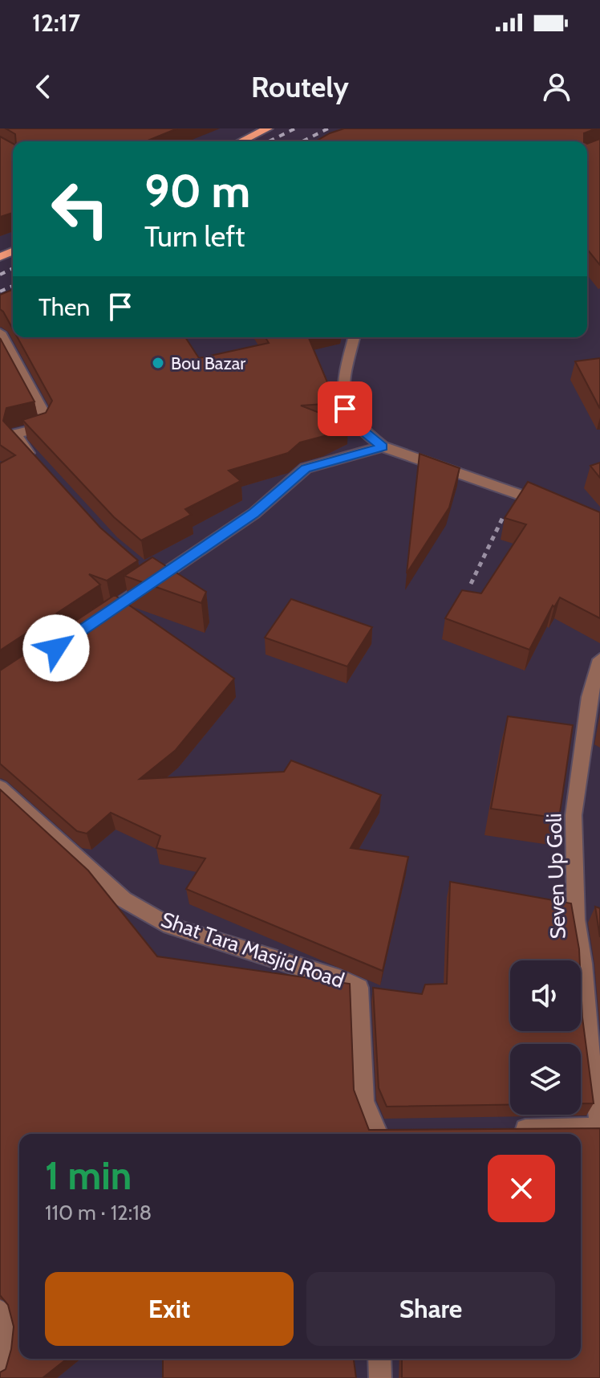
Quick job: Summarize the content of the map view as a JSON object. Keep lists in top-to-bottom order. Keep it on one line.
{"streets":{"street":["Seven Up Goli","Shat Tara Masjid Road"]},"places":["Bou Bazar"],"page":{"status":"12:17","header":"Routely","turn":["90 m","Turn left"],"then":"Then","heading":["1 min","110 m · 12:18"],"buttons":["Exit","Share"]}}
